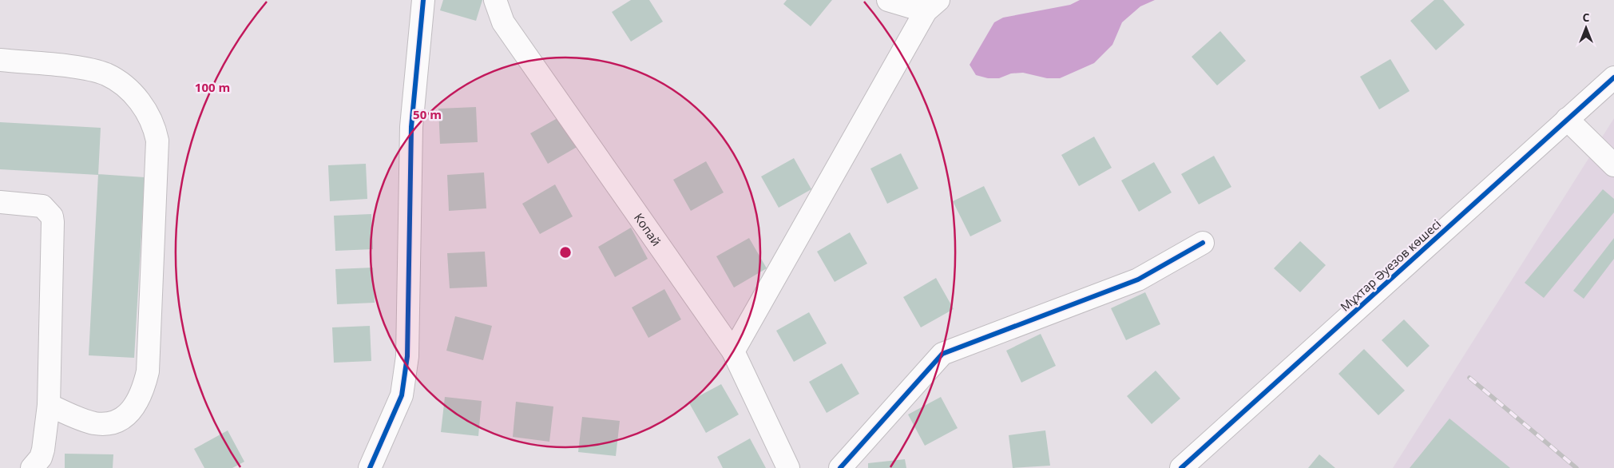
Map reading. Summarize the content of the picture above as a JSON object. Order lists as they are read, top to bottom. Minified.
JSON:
{"streets":{"street":["Копай","Мұхтар Әуезов көшесі"]},"north":"top","rings":["100 m","50 m"]}
